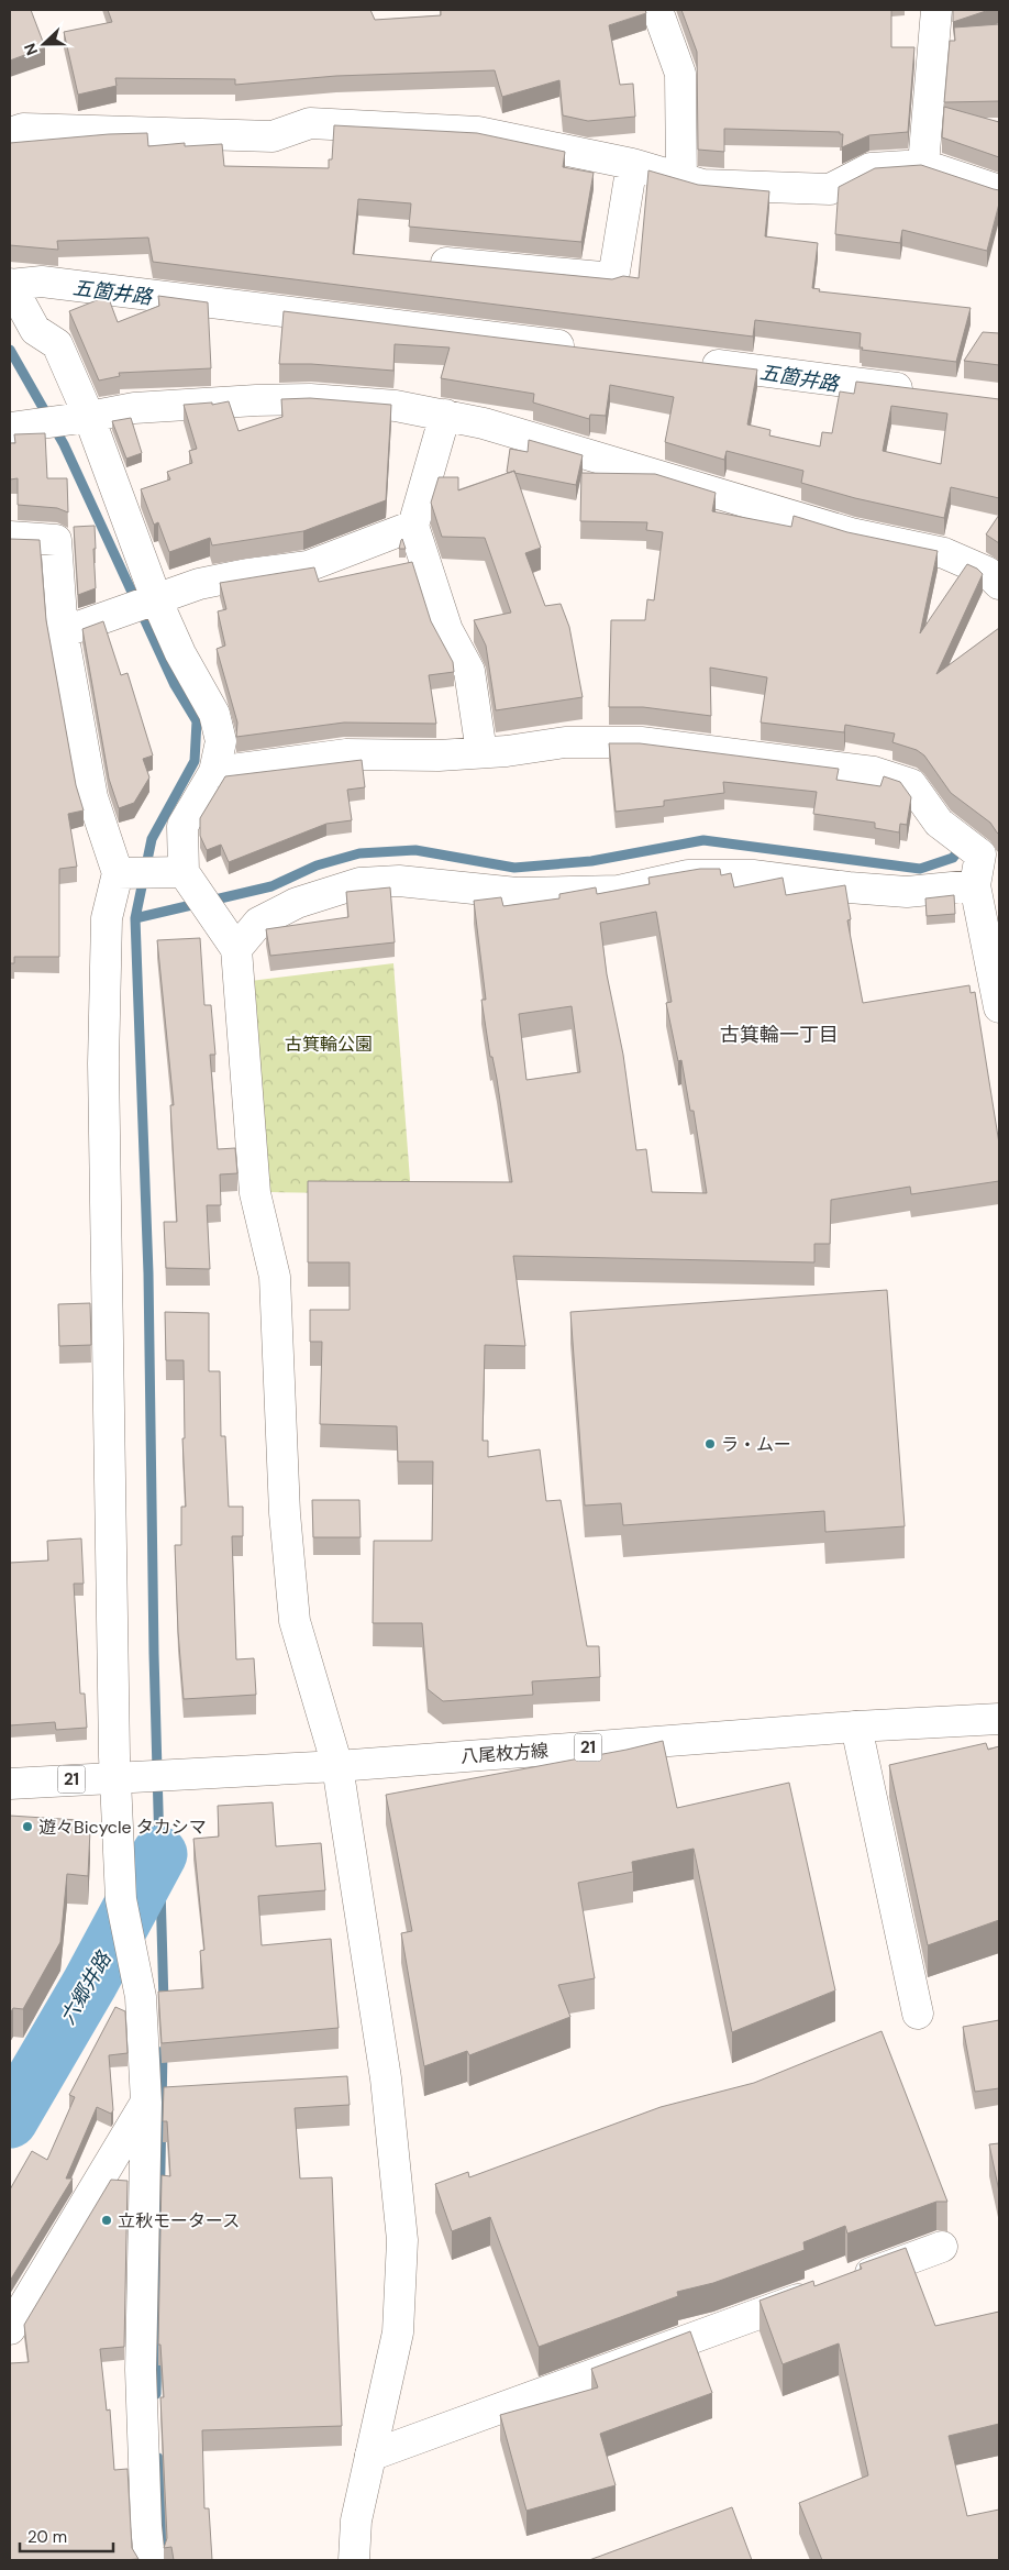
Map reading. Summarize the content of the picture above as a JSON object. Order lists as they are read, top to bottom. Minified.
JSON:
{"streets":{"street":["21","八尾枚方線"]},"districts":["古箕輪一丁目"],"water":["五箇井路","六郷井路"],"parks":["古箕輪公園"],"places":["ラ・ムー","遊々Bicycle タカシマ","立秋モータース"],"scale_bar":"20 m","north":"left"}
